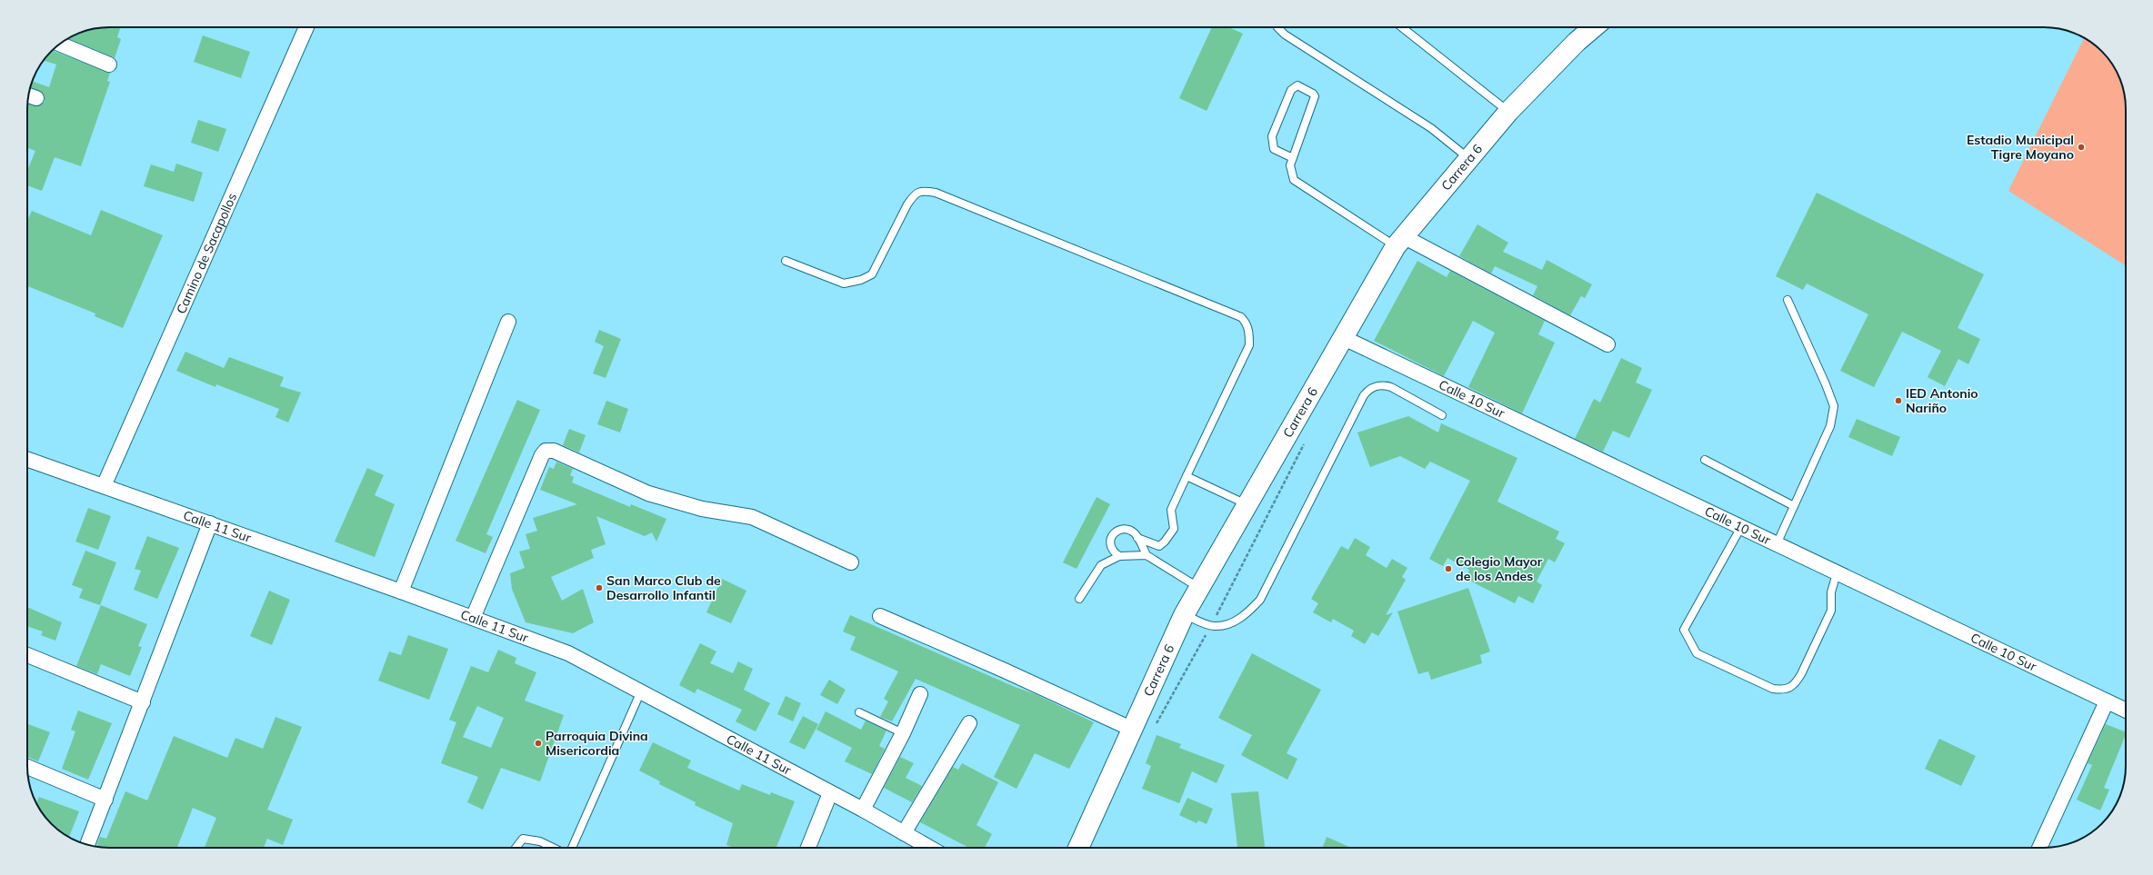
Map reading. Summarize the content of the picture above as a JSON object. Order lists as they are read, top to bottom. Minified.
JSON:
{"streets":{"main road":["Carrera 6"],"street":["Camino de Sacapollos","Calle 10 Sur","Calle 11 Sur"]},"crossings":[["Carrera 6","Calle 10 Sur"],["Camino de Sacapollos","Calle 11 Sur"]],"places":["Estadio Municipal Tigre Moyano","IED Antonio Nariño","Colegio Mayor de los Andes","San Marco Club de Desarrollo Infantil","Parroquia Divina Misericordia"]}
